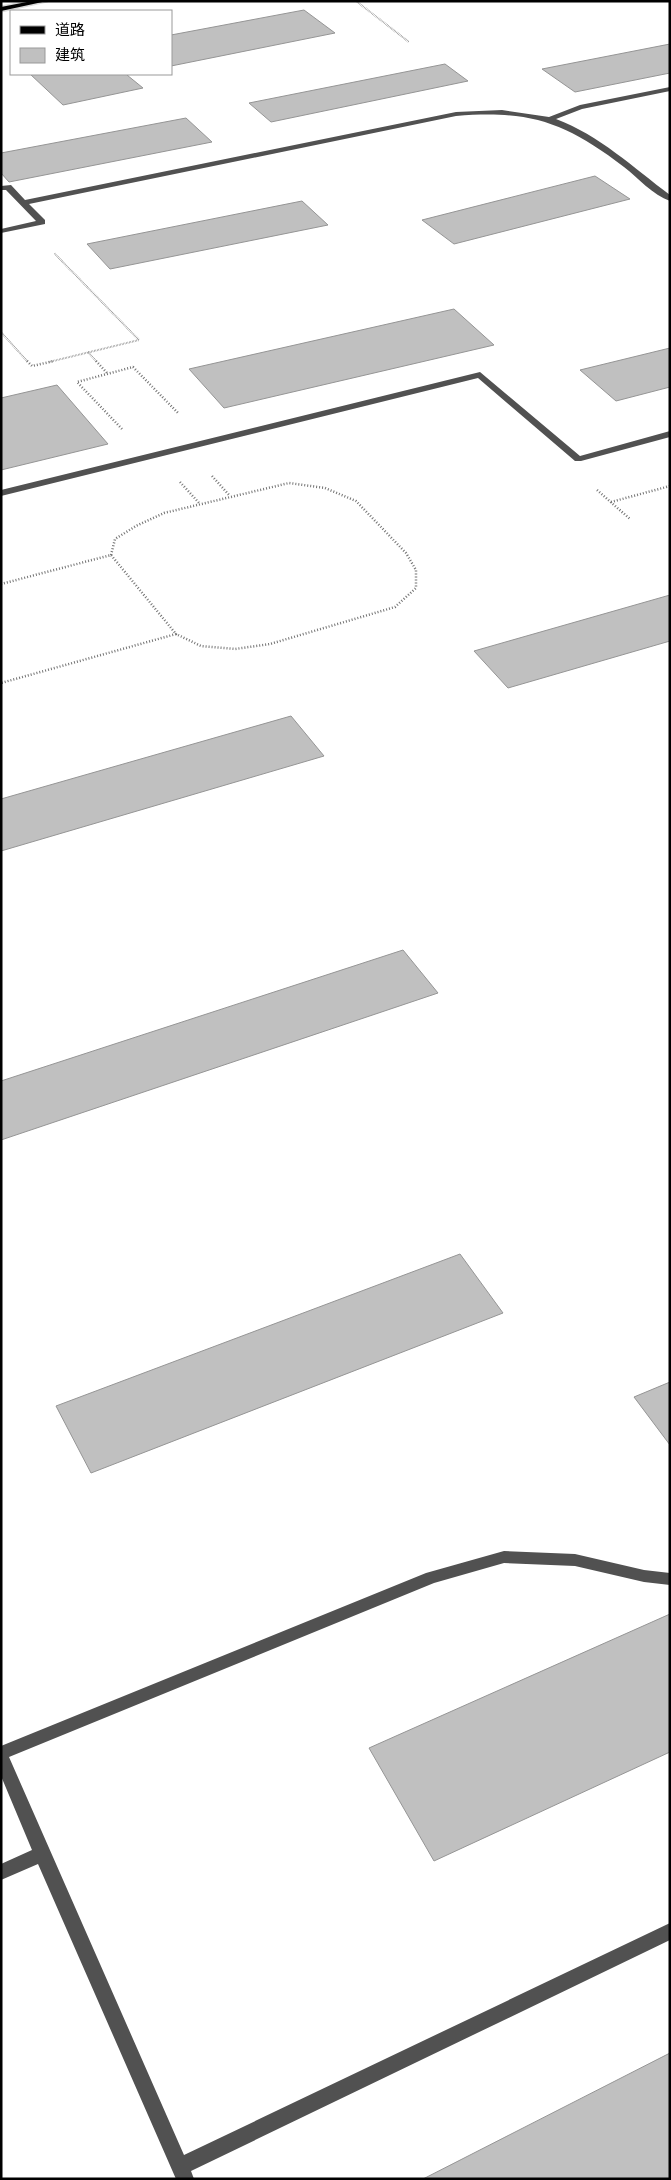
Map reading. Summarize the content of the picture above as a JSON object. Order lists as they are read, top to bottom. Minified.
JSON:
{"legend":["道路","建筑"]}
